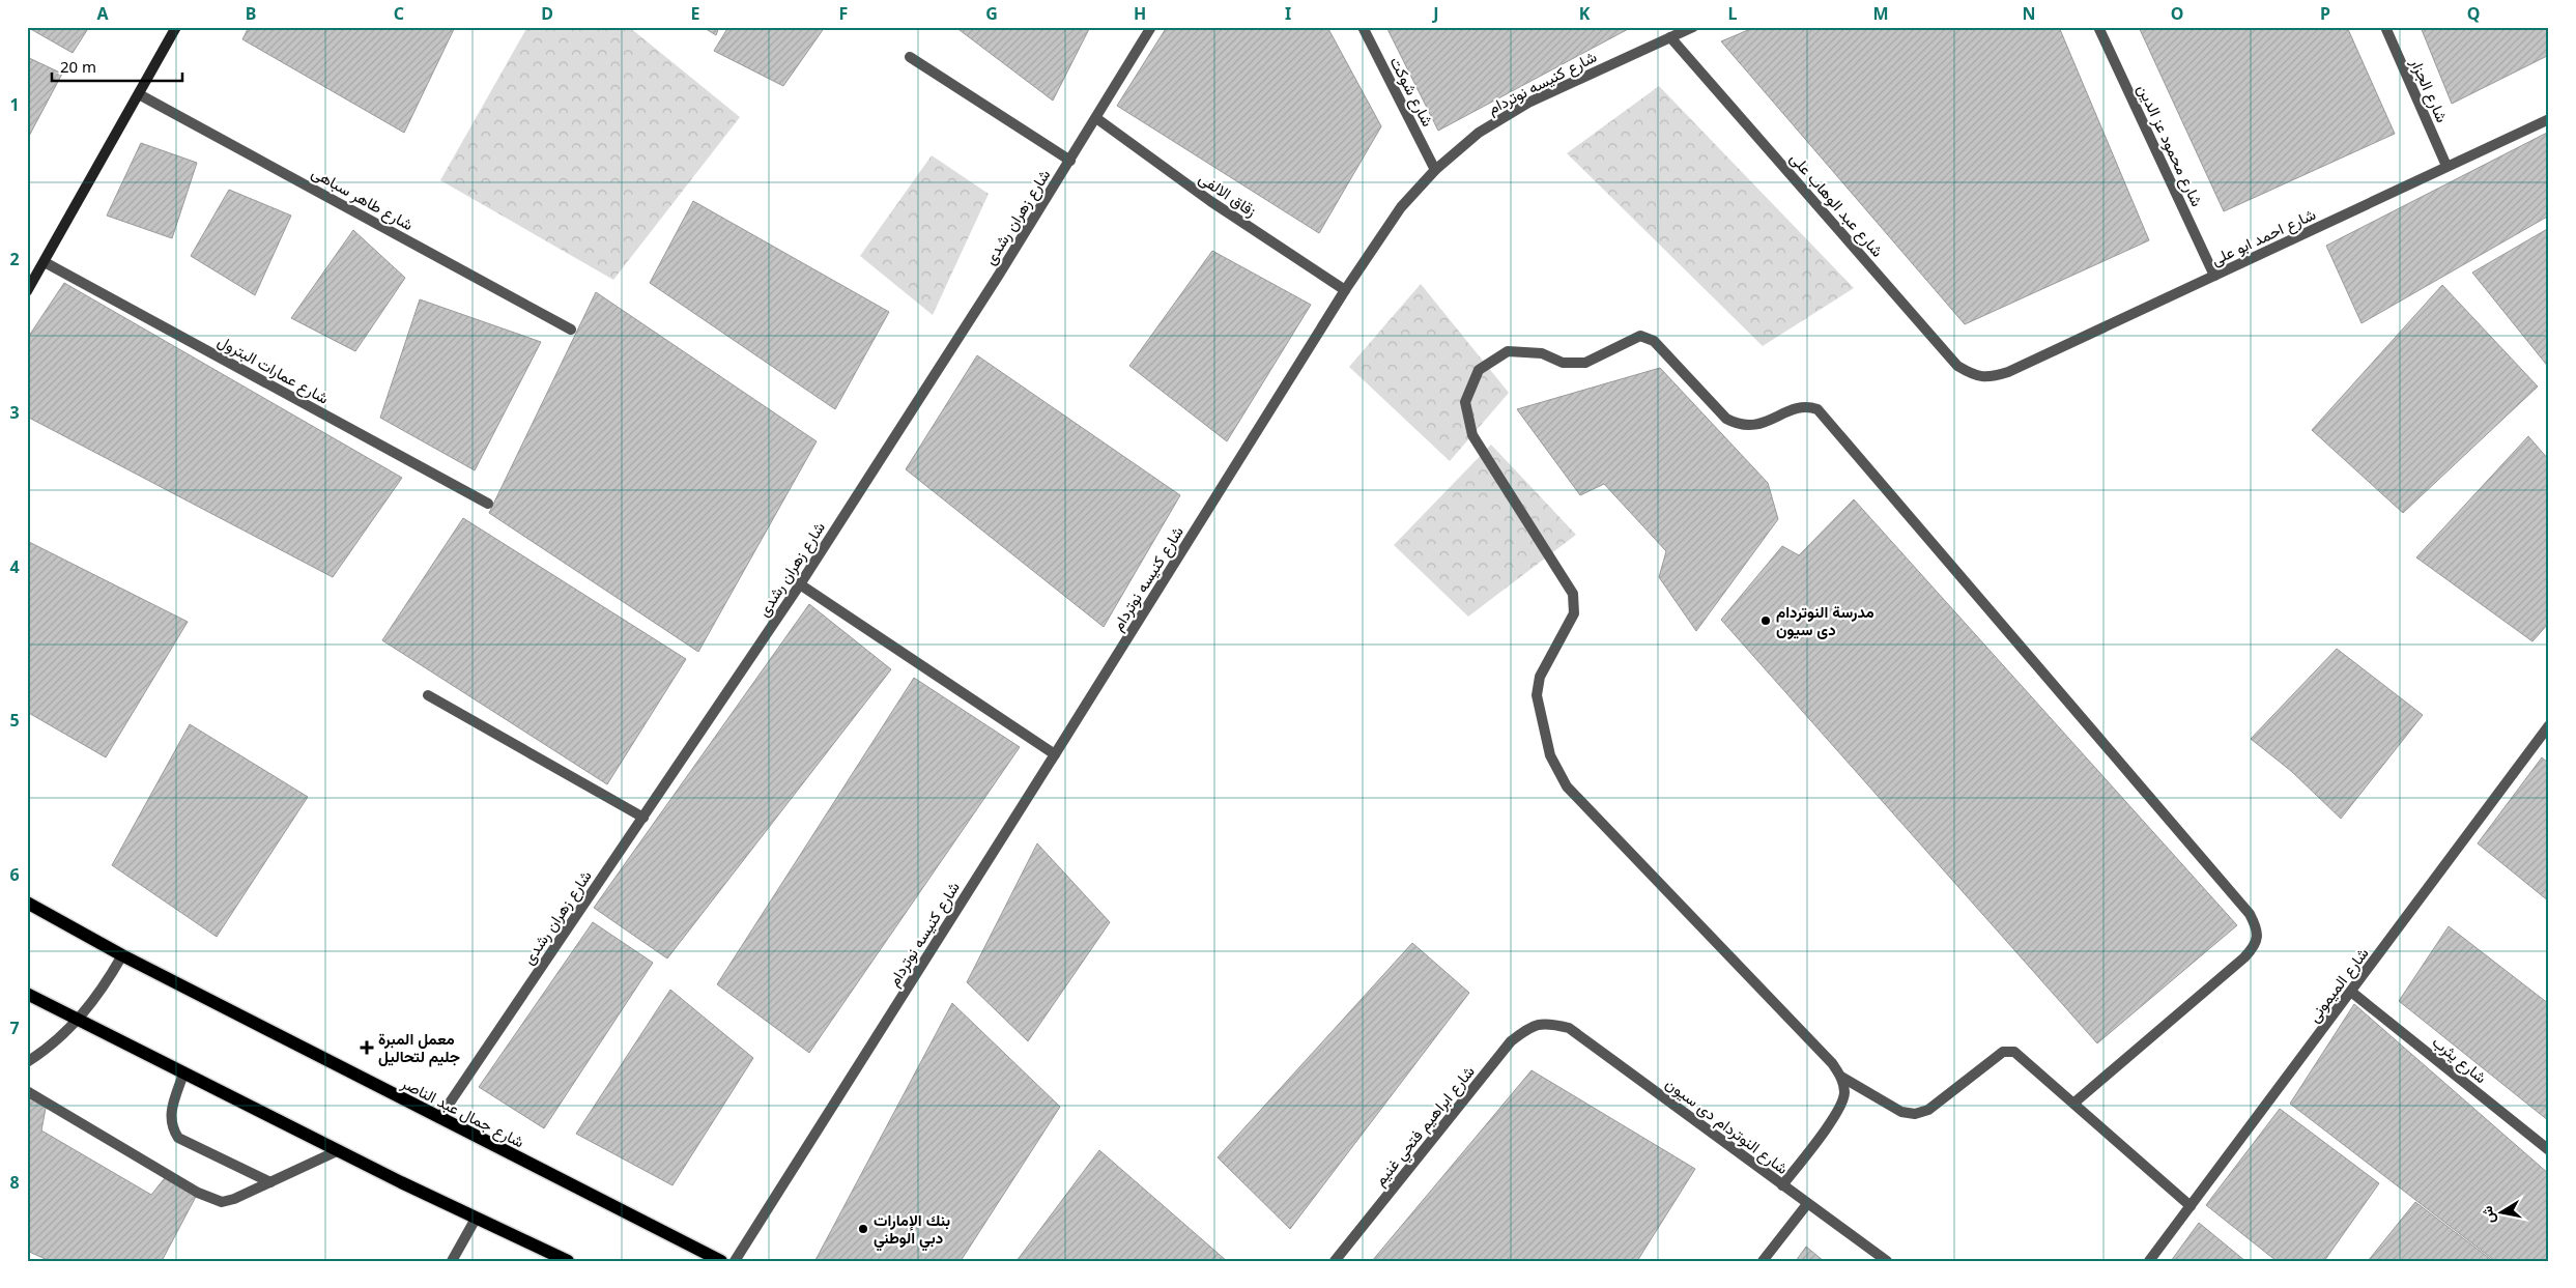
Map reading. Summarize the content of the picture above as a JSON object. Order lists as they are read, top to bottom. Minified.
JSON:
{"streets":{"main road":["شارع جمال عبد الناصر"],"street":["شارع كنيسه نوتردام","شارع الجزار","شارع شوكت","شارع محمود عز الدين","زقاق الالفى","شارع طاهر سباهى","شارع عبد الوهاب على","شارع زهران رشدى","شارع احمد ابو على","شارع عمارات البترول","شارع الميمونى","شارع يثرب","شارع ابراهيم فتحي غنيم","شارع النوتردام دى سيون"]},"crossings":[["شارع كنيسه نوتردام","شارع شوكت"],["شارع كنيسه نوتردام","زقاق الالفى"],["شارع كنيسه نوتردام","شارع عبد الوهاب على"],["شارع الجزار","شارع احمد ابو على"],["شارع محمود عز الدين","شارع احمد ابو على"],["زقاق الالفى","شارع زهران رشدى"],["شارع عبد الوهاب على","شارع احمد ابو على"],["شارع زهران رشدى","شارع جمال عبد الناصر"],["شارع الميمونى","شارع يثرب"],["شارع ابراهيم فتحي غنيم","شارع النوتردام دى سيون"]],"places":{"other":["مدرسة النوتردام دى سيون","بنك الإمارات دبي الوطني"],"health":["معمل المبرة جليم لتحاليل"]},"scale_bar":"20 m","north":"left","grid":{"columns":["A","B","C","D","E","F","G","H","I","J","K","L","M","N","O","P","Q"],"rows":["1","2","3","4","5","6","7","8"]}}
